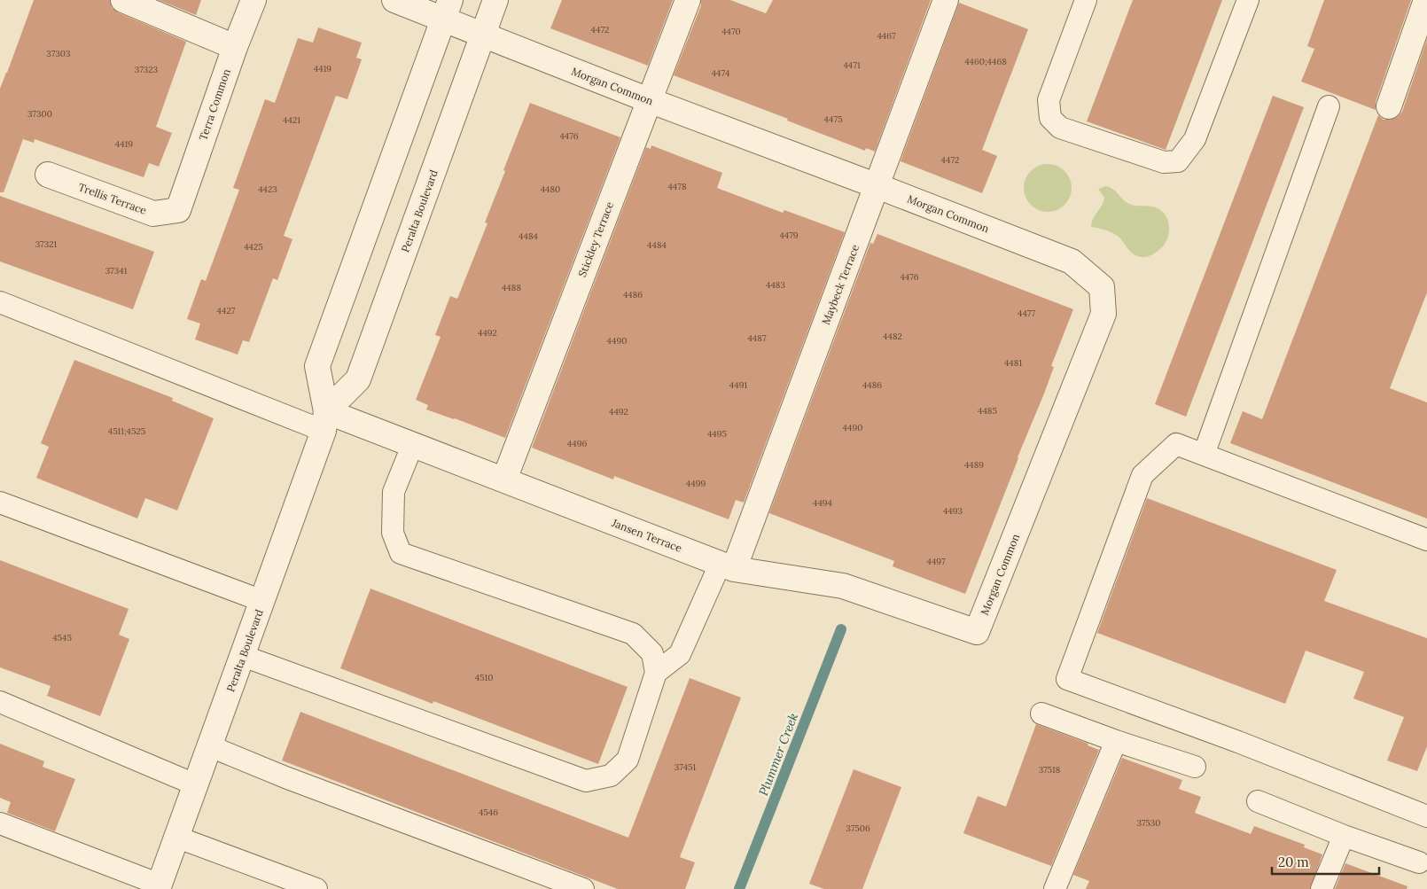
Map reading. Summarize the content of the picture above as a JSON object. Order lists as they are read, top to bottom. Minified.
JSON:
{"streets":{"street":["Morgan Common","Terra Common","Trellis Terrace","Peralta Boulevard","Stickley Terrace","Maybeck Terrace","Jansen Terrace"]},"crossings":[["Morgan Common","Peralta Boulevard"],["Morgan Common","Stickley Terrace"],["Morgan Common","Maybeck Terrace"],["Morgan Common","Jansen Terrace"],["Terra Common","Trellis Terrace"],["Peralta Boulevard","Jansen Terrace"],["Stickley Terrace","Jansen Terrace"],["Maybeck Terrace","Jansen Terrace"]],"water":["Plummer Creek"],"house_numbers":["4472","4470","4467","37303","4460;4468","4471","4419","37323","4474","37300","4475","4421","4476","4419","4472","4478","4423","4480","4479","4484","37321","4484","4425","37341","4476","4483","4488","4486","4427","4477","4492","4482","4487","4490","4481","4491","4486","4485","4492","4490","4511;4525","4495","4496","4489","4499","4494","4493","4497","4545","4510","37451","37518","4546","37530","37506"],"scale_bar":"20 m"}
